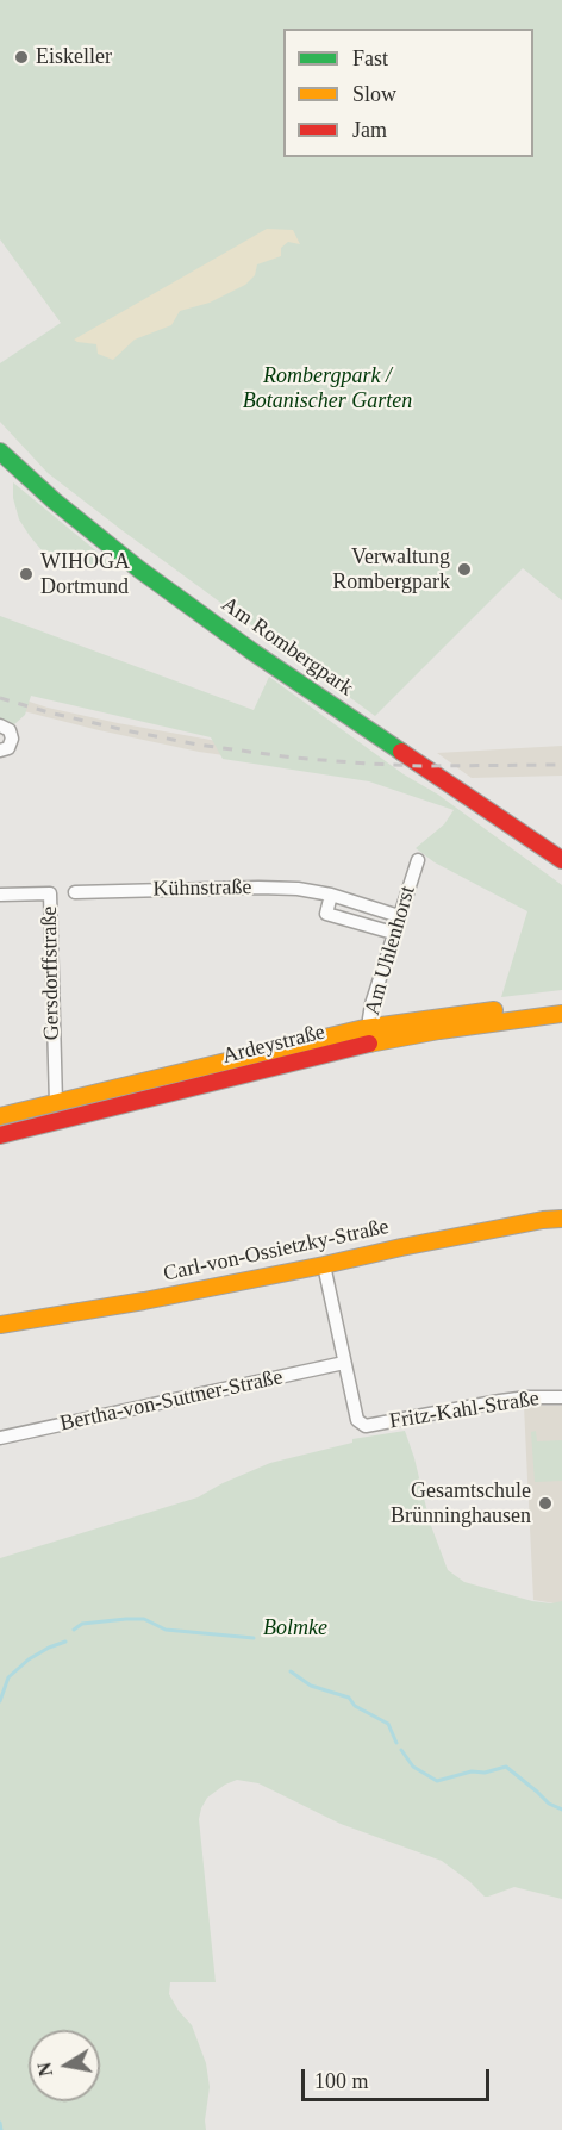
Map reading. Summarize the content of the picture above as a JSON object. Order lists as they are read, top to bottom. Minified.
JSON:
{"streets":{"main road":["Am Rombergpark","Ardeystraße","Carl-von-Ossietzky-Straße"],"street":["Kühnstraße","Am Uhlenhorst","Gersdorffstraße","Bertha-von-Suttner-Straße","Fritz-Kahl-Straße"]},"crossings":[["Kühnstraße","Am Uhlenhorst"],["Am Uhlenhorst","Ardeystraße"],["Gersdorffstraße","Ardeystraße"],["Bertha-von-Suttner-Straße","Fritz-Kahl-Straße"]],"parks":["Rombergpark / Botanischer Garten","Bolmke"],"places":["Eiskeller","Verwaltung Rombergpark","WIHOGA Dortmund","Gesamtschule Brünninghausen"],"legend":["Fast","Slow","Jam"],"scale_bar":"100 m","north":"left"}
